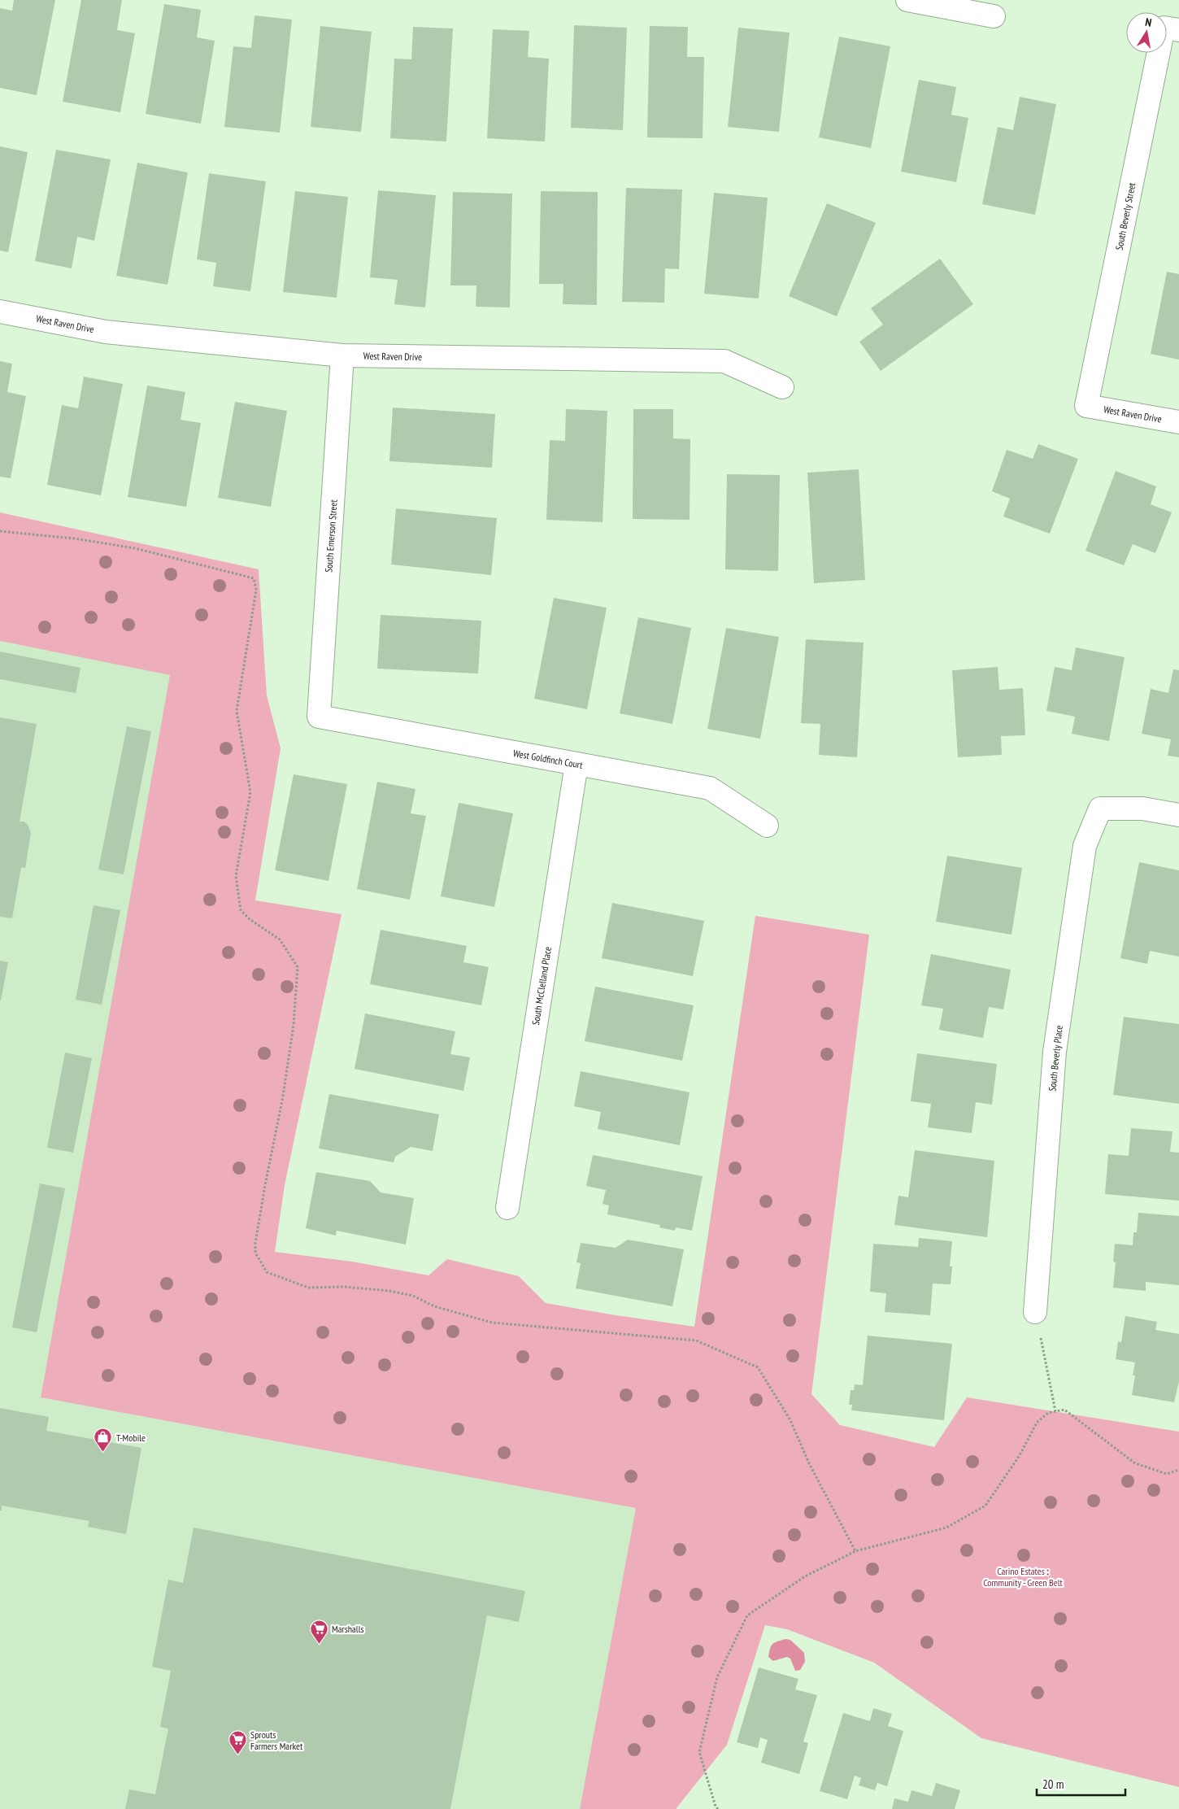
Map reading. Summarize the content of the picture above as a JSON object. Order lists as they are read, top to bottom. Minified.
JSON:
{"streets":{"street":["South Beverly Street","West Raven Drive","South Emerson Street","West Goldfinch Court","South McClelland Place","South Beverly Place"]},"crossings":[["South Beverly Street","West Raven Drive"],["West Raven Drive","South Emerson Street"],["South Emerson Street","West Goldfinch Court"],["West Goldfinch Court","South McClelland Place"]],"parks":["Carino Estates : Community - Green Belt"],"places":{"shop":["T-Mobile"],"supermarket":["Marshalls","Sprouts Farmers Market"]},"scale_bar":"20 m","north":"top"}
